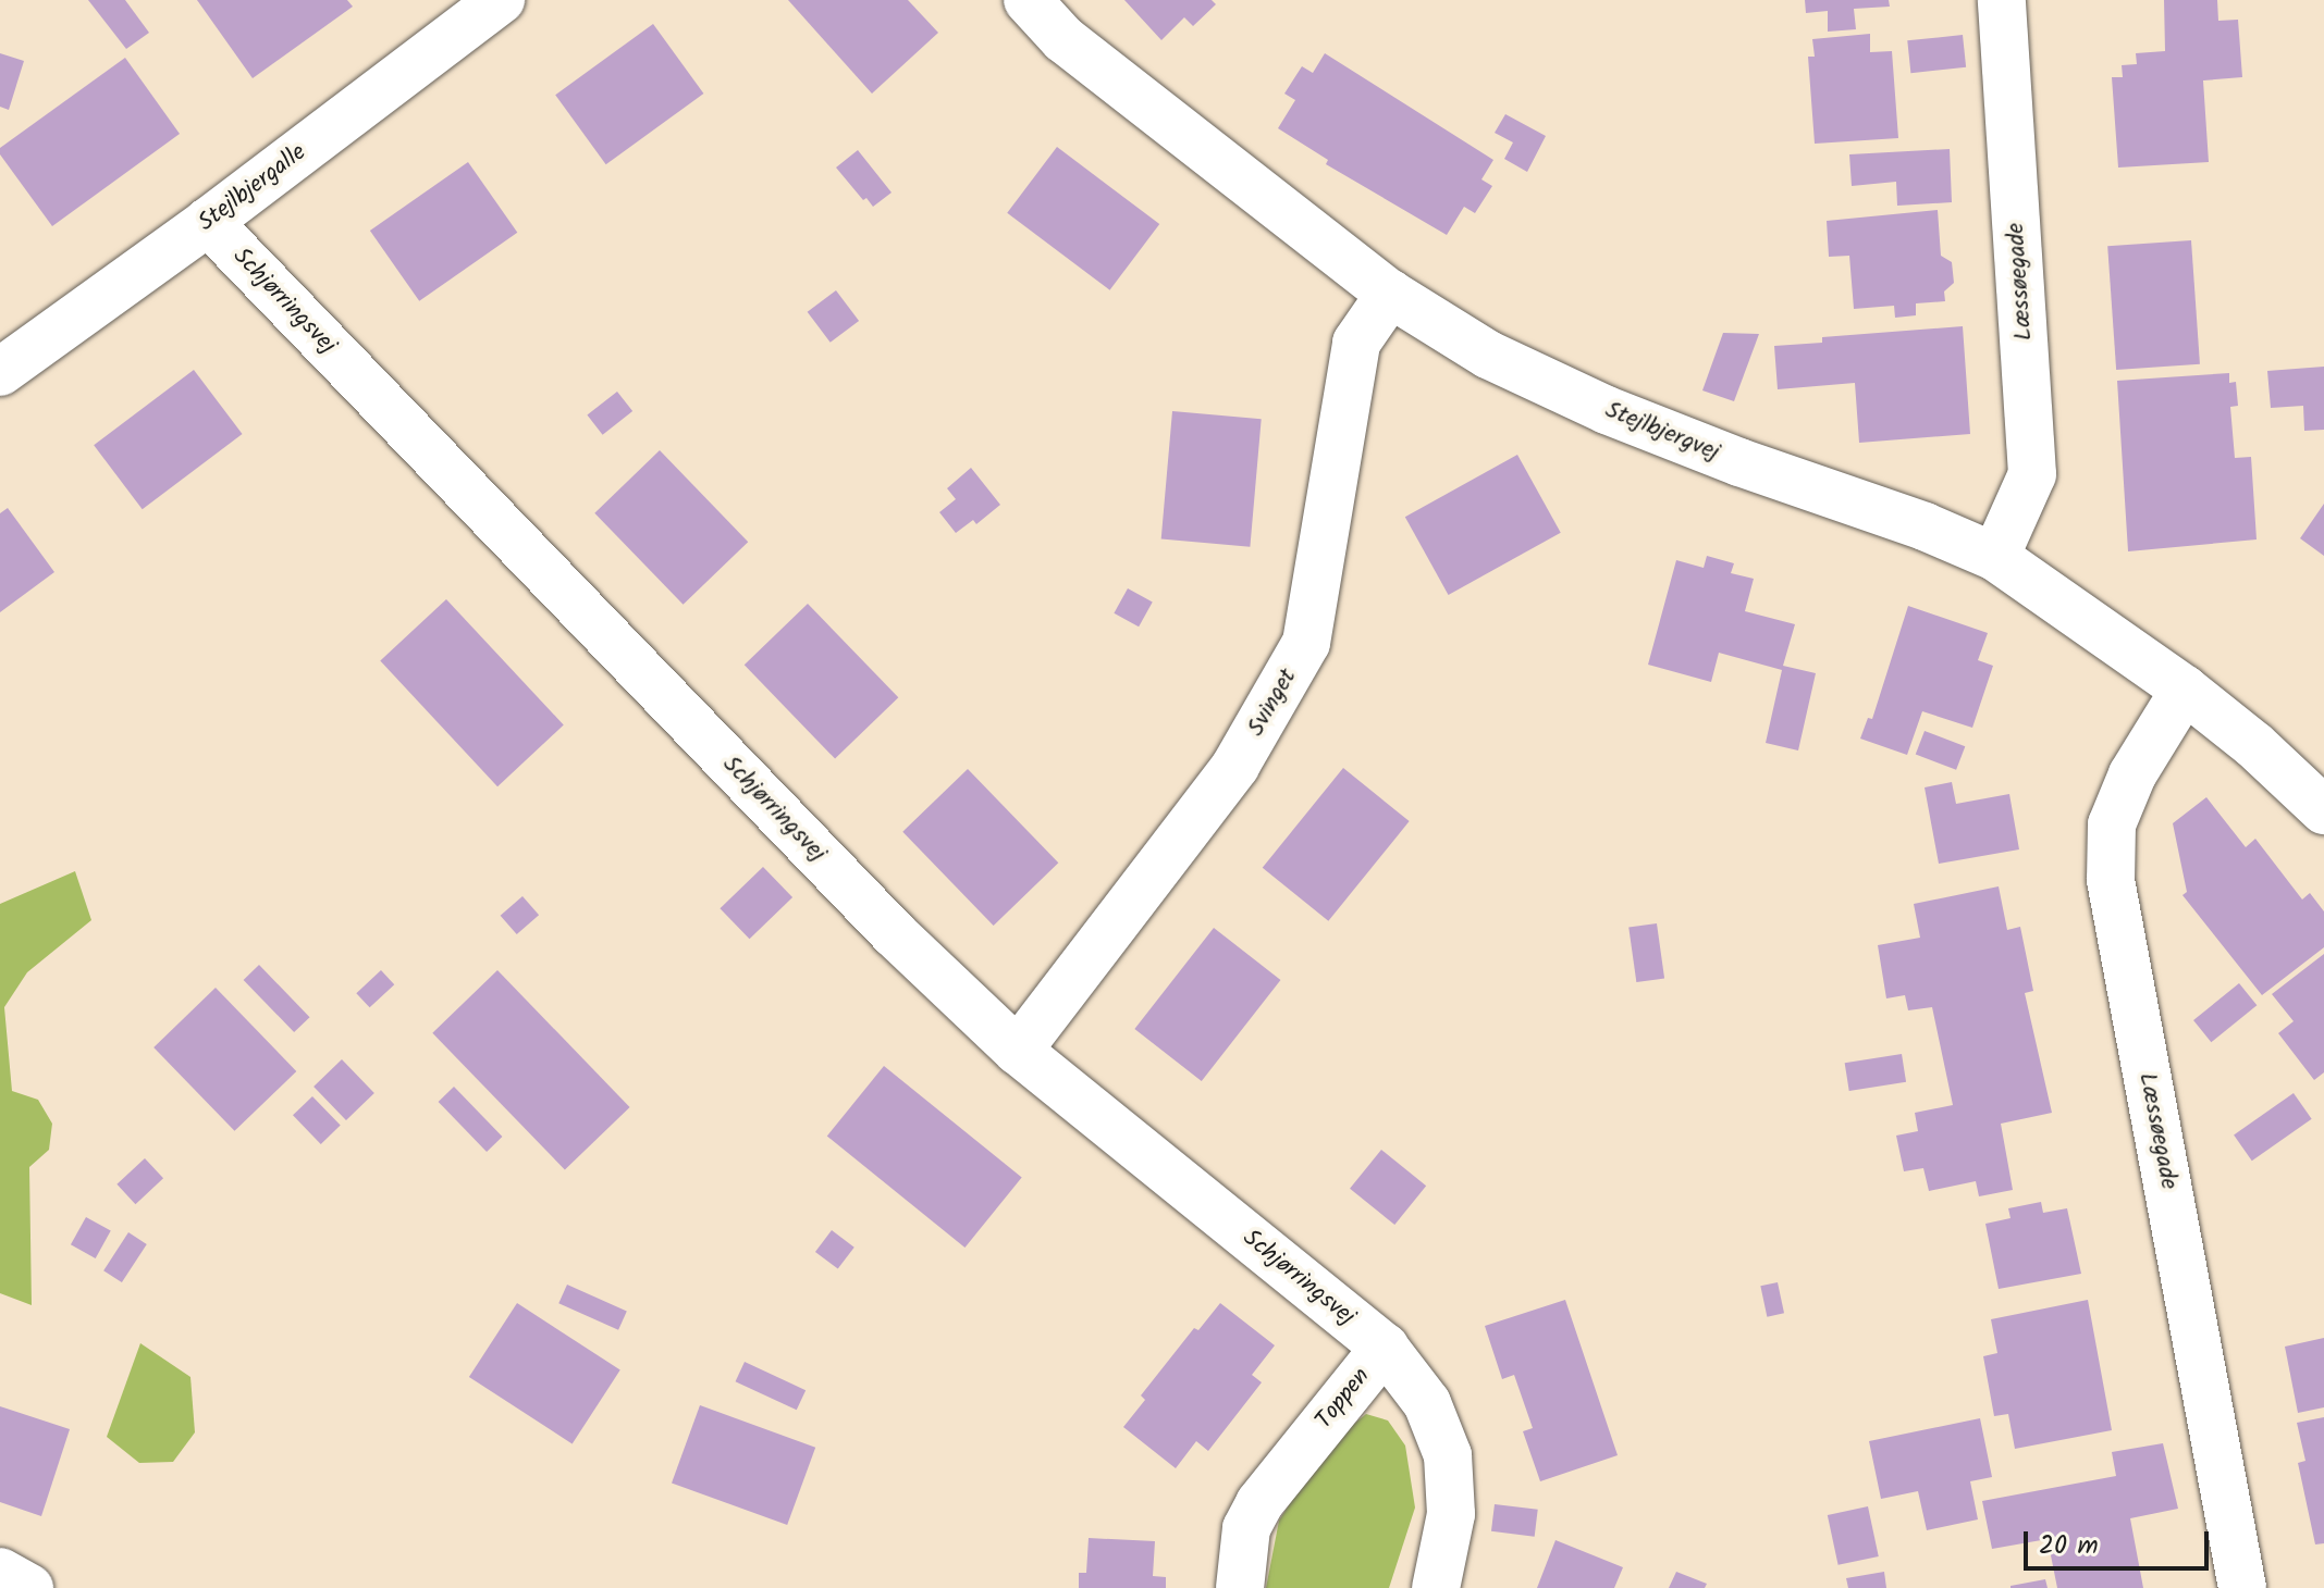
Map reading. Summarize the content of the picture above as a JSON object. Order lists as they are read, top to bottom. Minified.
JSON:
{"streets":{"street":["Stejlbjergalle","Læssøegade","Schjørringsvej","Stejlbjergvej","Svinget","Toppen"]},"crossings":[["Stejlbjergalle","Schjørringsvej"],["Læssøegade","Stejlbjergvej"],["Schjørringsvej","Svinget"],["Schjørringsvej","Toppen"],["Stejlbjergvej","Svinget"]],"scale_bar":"20 m"}
